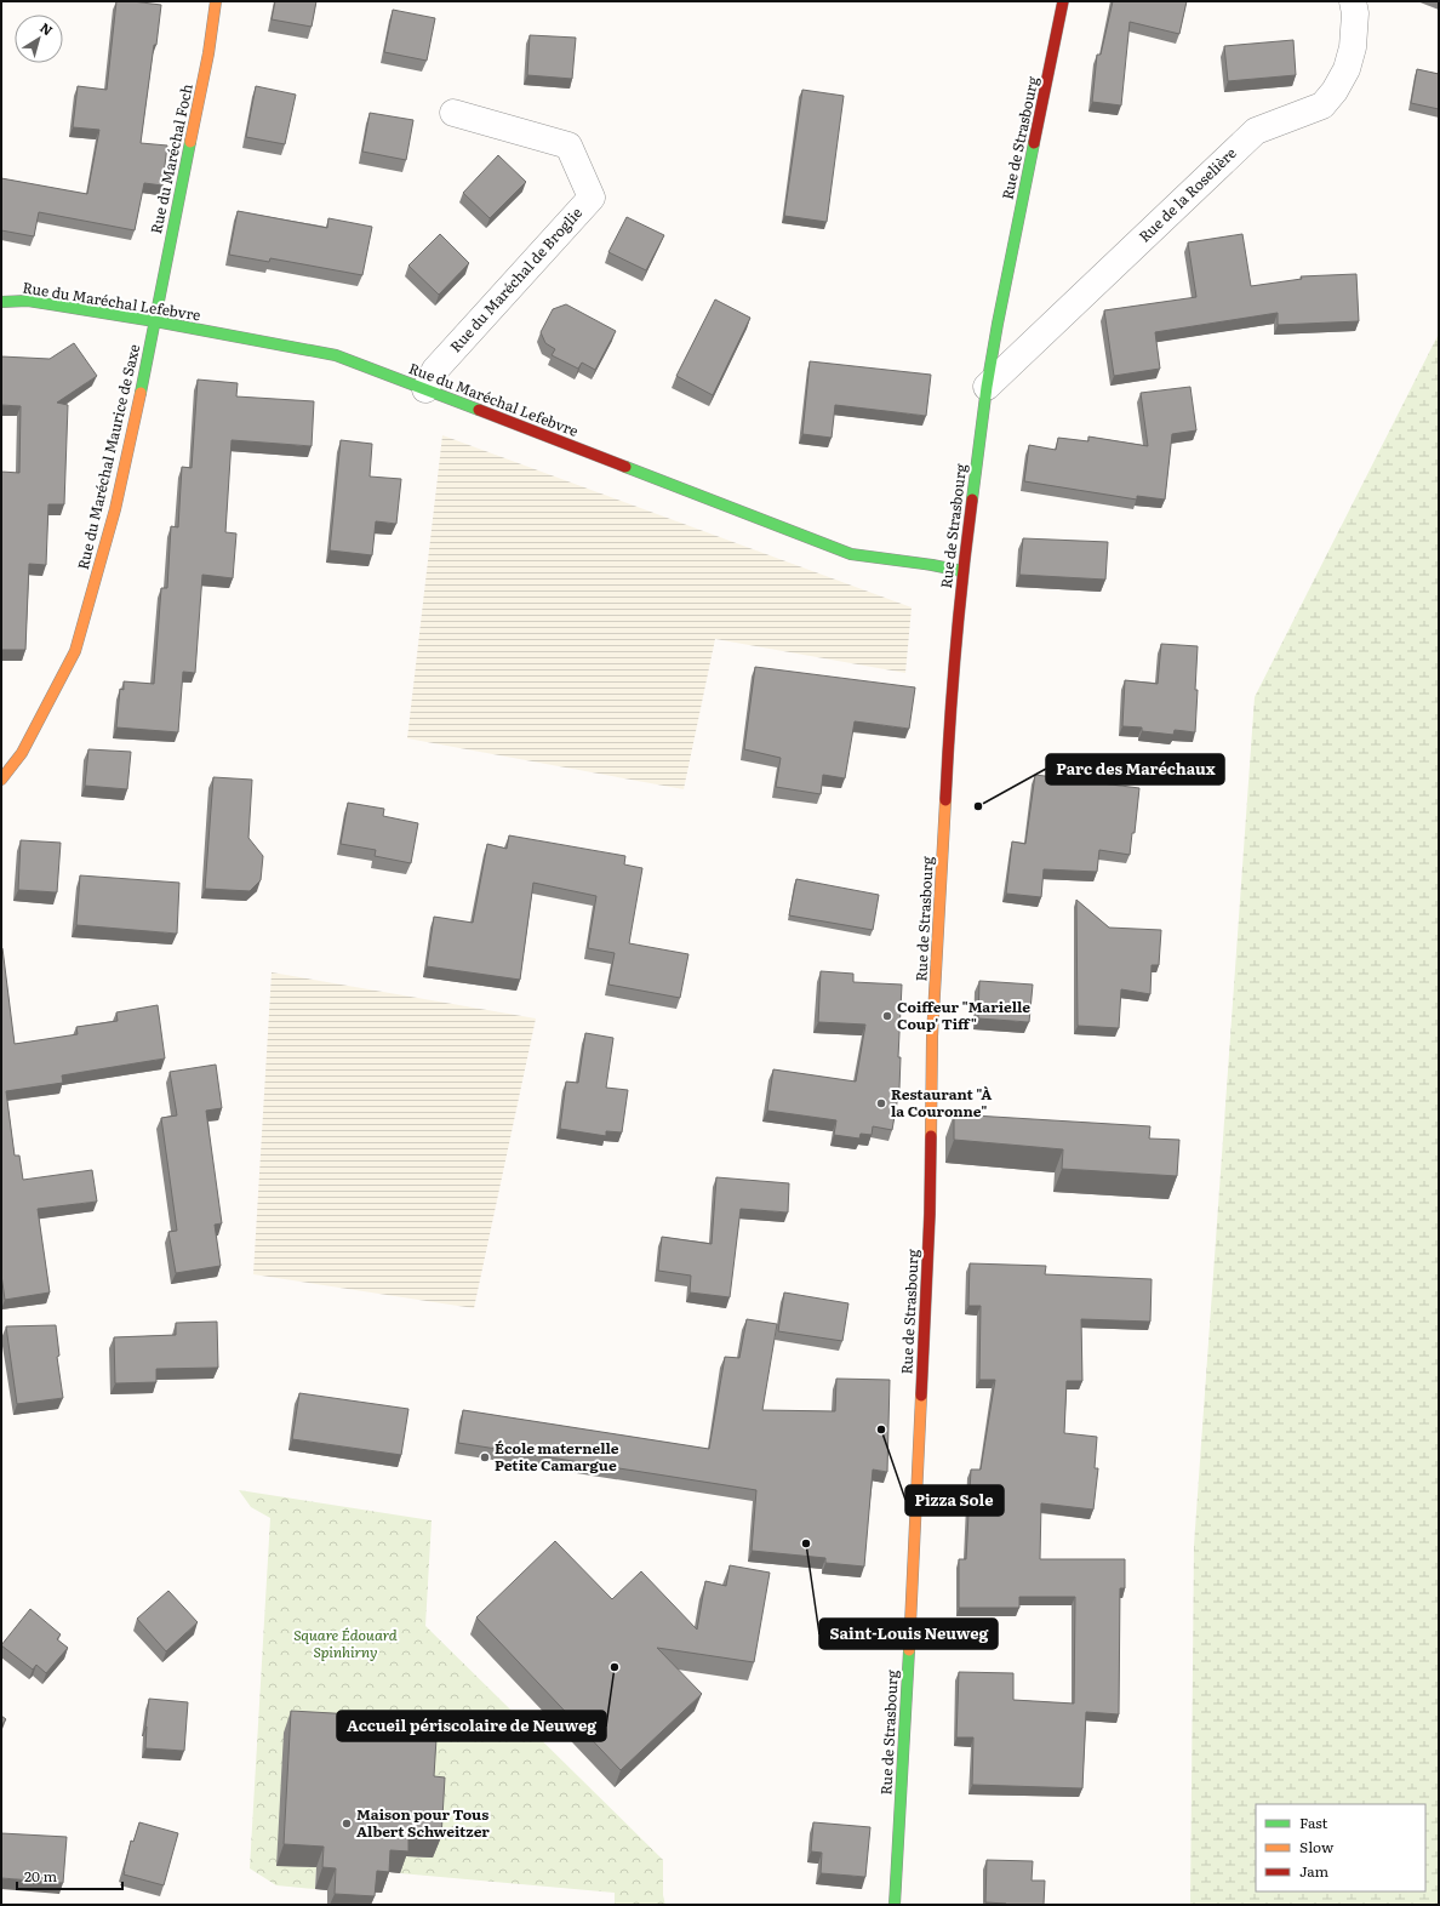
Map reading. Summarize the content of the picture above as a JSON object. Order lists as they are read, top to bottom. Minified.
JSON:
{"streets":{"main road":["Rue de Strasbourg","Rue du Maréchal Foch","Rue du Maréchal Lefebvre","Rue du Maréchal Maurice de Saxe"],"street":["Rue de la Roselière","Rue du Maréchal de Broglie"]},"crossings":[["Rue de Strasbourg","Rue de la Roselière"],["Rue de Strasbourg","Rue du Maréchal Lefebvre"],["Rue du Maréchal Foch","Rue du Maréchal Lefebvre"],["Rue du Maréchal Foch","Rue du Maréchal Maurice de Saxe"],["Rue du Maréchal de Broglie","Rue du Maréchal Lefebvre"],["Rue du Maréchal Lefebvre","Rue du Maréchal Maurice de Saxe"]],"parks":["Square Édouard Spinhirny"],"places":["Parc des Maréchaux","Coiffeur \"Marielle Coup' Tiff\"","Restaurant \"À la Couronne\"","Pizza Sole","École maternelle Petite Camargue","Saint-Louis Neuweg","Accueil périscolaire de Neuweg","Maison pour Tous Albert Schweitzer"],"legend":["Fast","Slow","Jam"],"scale_bar":"20 m","north":"top right"}
